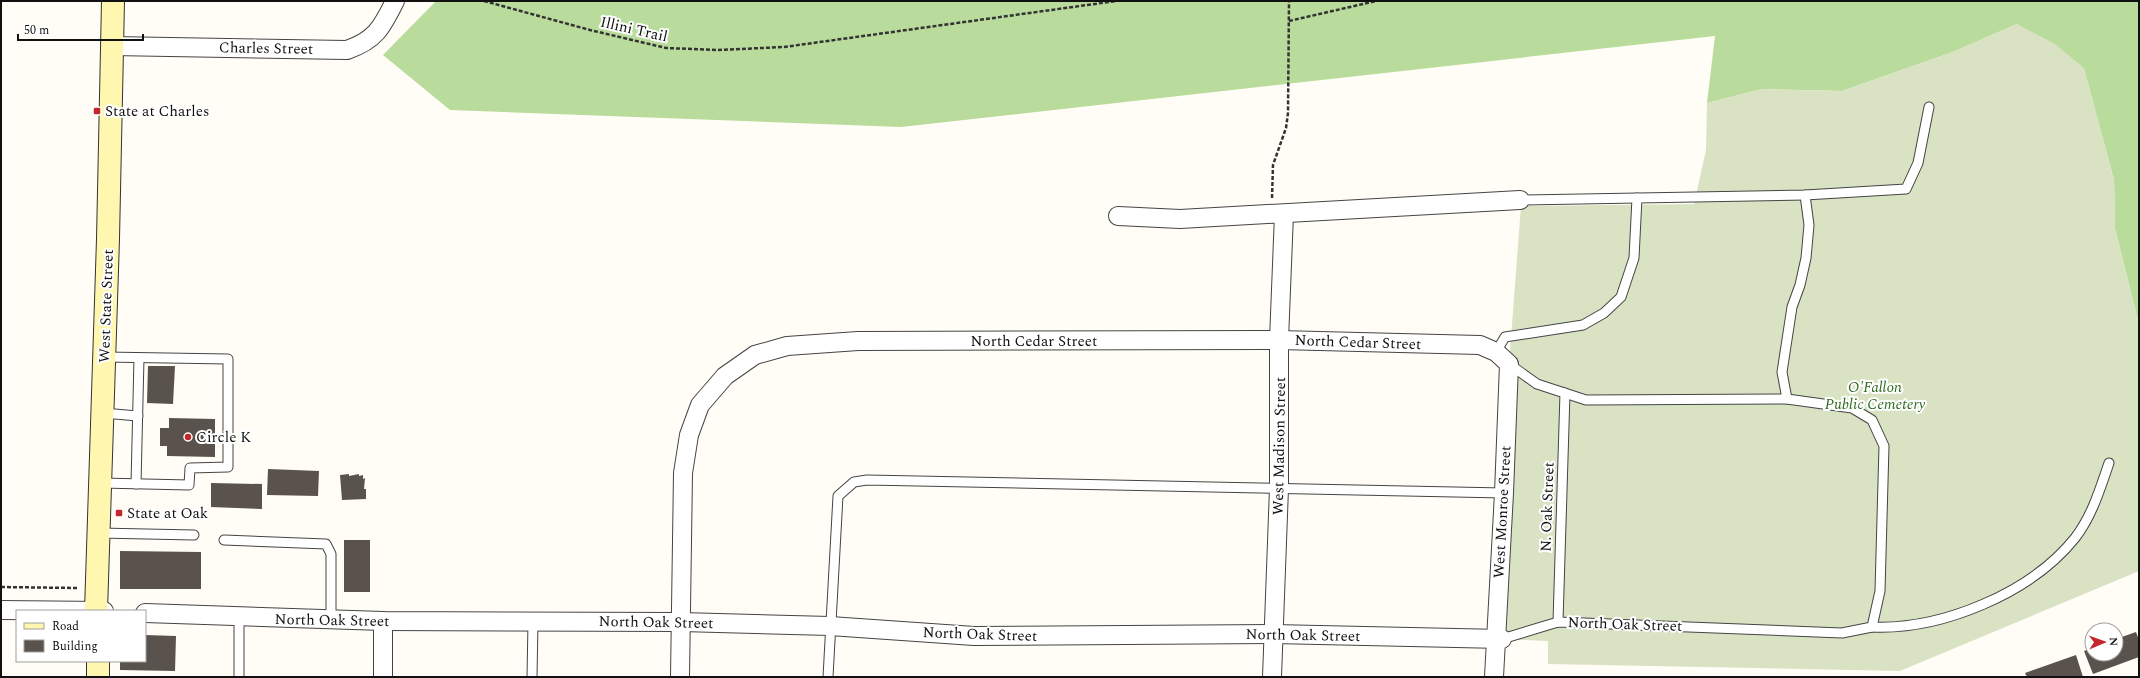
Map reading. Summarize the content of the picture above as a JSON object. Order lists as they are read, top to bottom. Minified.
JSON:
{"streets":{"main road":["West State Street"],"street":["Charles Street","North Cedar Street","West Madison Street","West Monroe Street","North Oak Street"],"lane":["N. Oak Street"],"path":["Illini Trail"]},"crossings":[["Charles Street","West State Street"],["North Cedar Street","West Madison Street"],["North Cedar Street","North Oak Street"],["West Madison Street","North Oak Street"],["N. Oak Street","North Oak Street"],["West Monroe Street","North Oak Street"]],"parks":["O'Fallon Public Cemetery"],"places":{"transit":["State at Charles","State at Oak"],"other":["Circle K"]},"legend":["Road","Building"],"scale_bar":"50 m","north":"right"}
